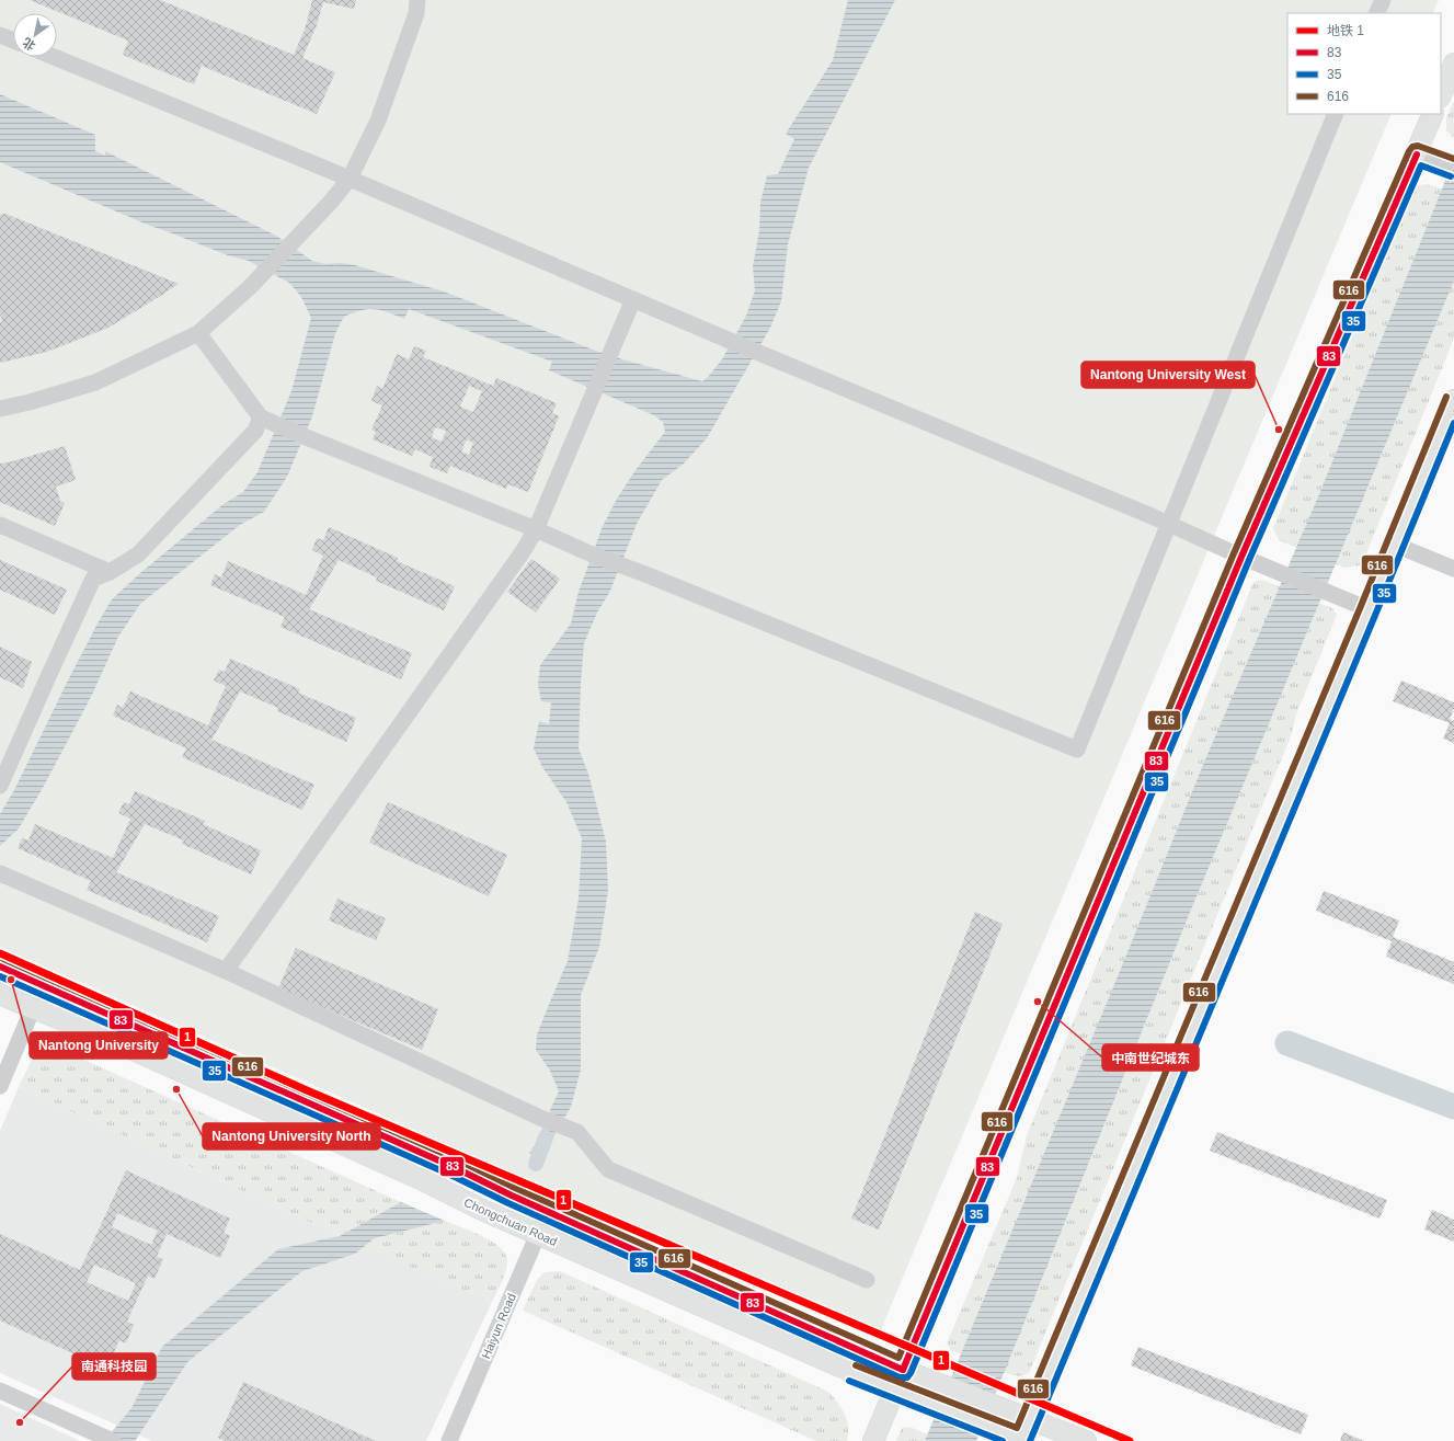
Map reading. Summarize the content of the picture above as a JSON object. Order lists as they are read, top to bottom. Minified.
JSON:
{"streets":{"main road":["Chongchuan Road"],"street":["Haiyun Road"]},"crossings":[["Chongchuan Road","Haiyun Road"]],"places":["Nantong University West","Nantong University","中南世纪城东","Nantong University North","南通科技园"],"lines":["transit line 616","transit line 83","transit line 35","metro line 1"],"legend":["地铁 1","83","35","616"],"north":"bottom left"}
